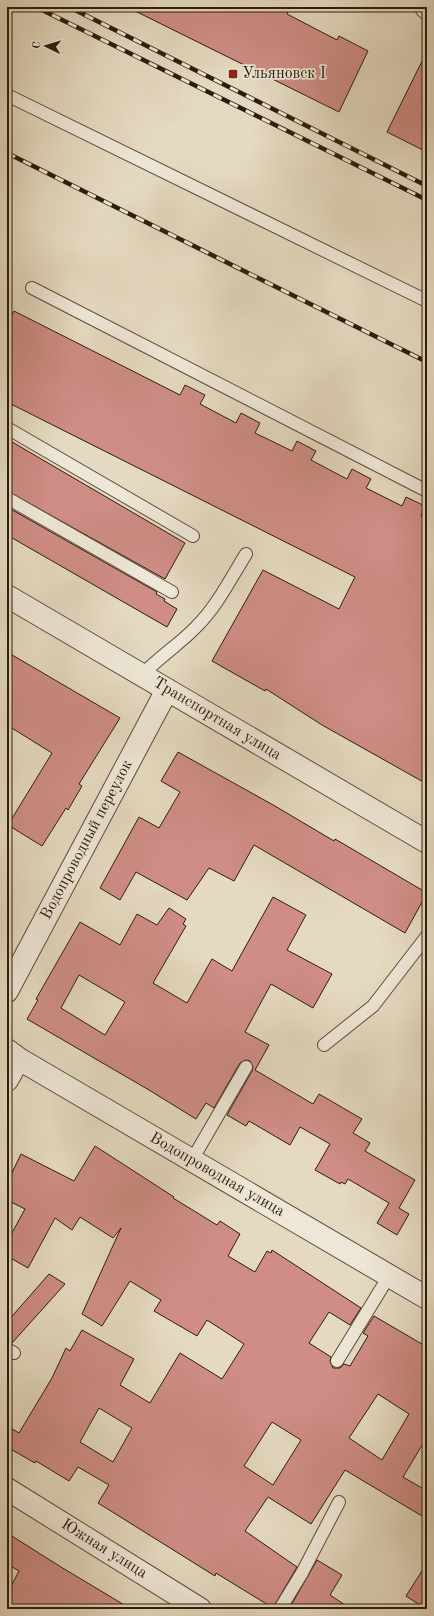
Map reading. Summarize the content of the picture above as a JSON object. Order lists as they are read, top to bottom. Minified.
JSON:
{"streets":{"street":["Транспортная улица","Водопроводный переулок","Водопроводная улица","Южная улица"]},"crossings":[["Транспортная улица","Водопроводный переулок"]],"places":{"transit":["Ульяновск I"]},"north":"left"}
